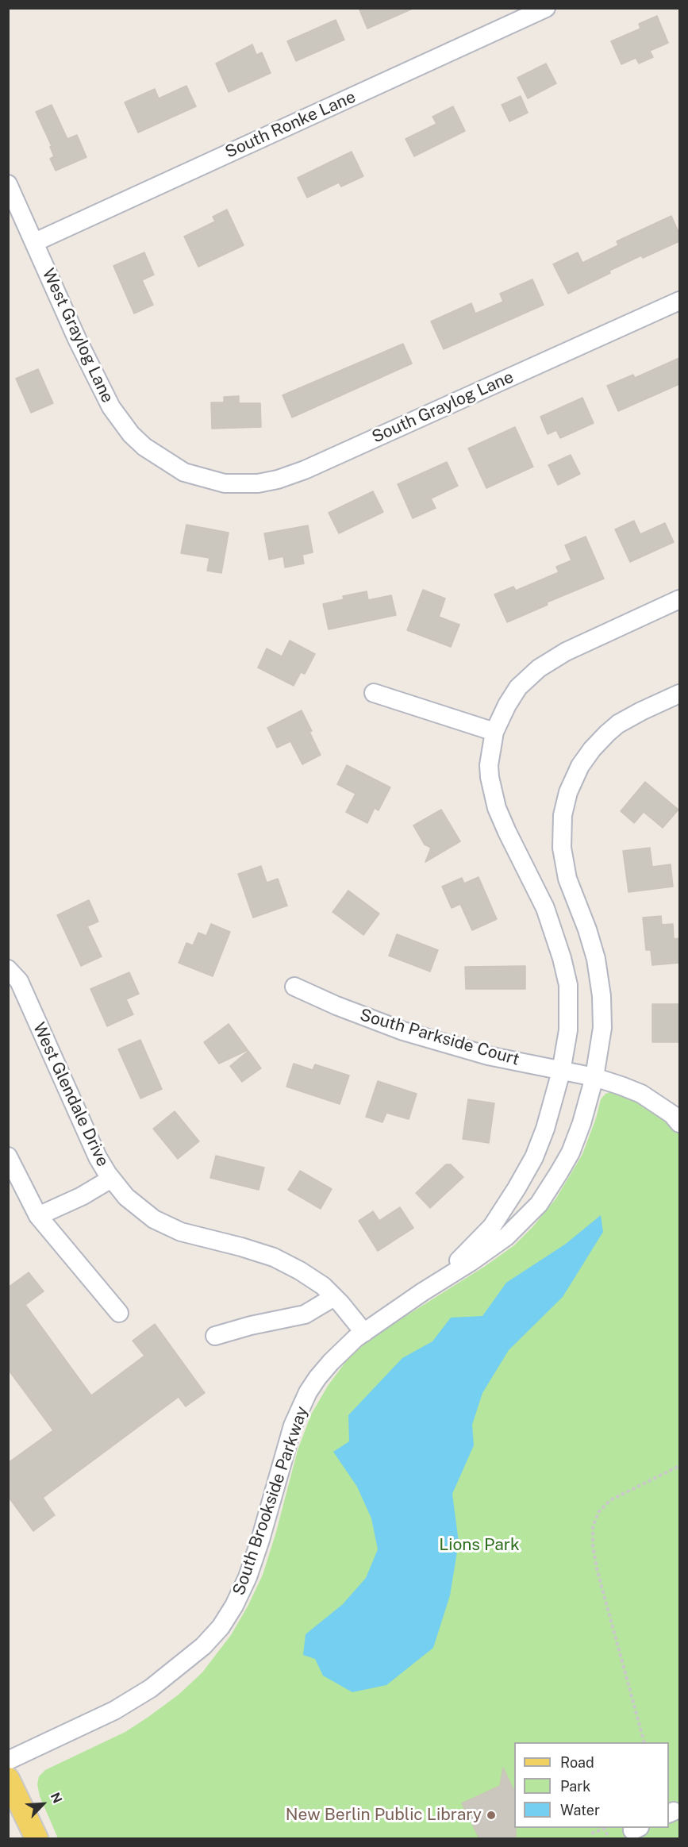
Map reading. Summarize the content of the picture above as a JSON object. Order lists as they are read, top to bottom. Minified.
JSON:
{"streets":{"street":["South Ronke Lane","West Graylog Lane","South Graylog Lane","South Parkside Court","West Glendale Drive","South Brookside Parkway"]},"crossings":[["South Ronke Lane","West Graylog Lane"],["West Graylog Lane","South Graylog Lane"],["South Parkside Court","South Brookside Parkway"],["West Glendale Drive","South Brookside Parkway"]],"parks":["Lions Park"],"places":["New Berlin Public Library"],"legend":["Road","Park","Water"],"north":"top right"}
